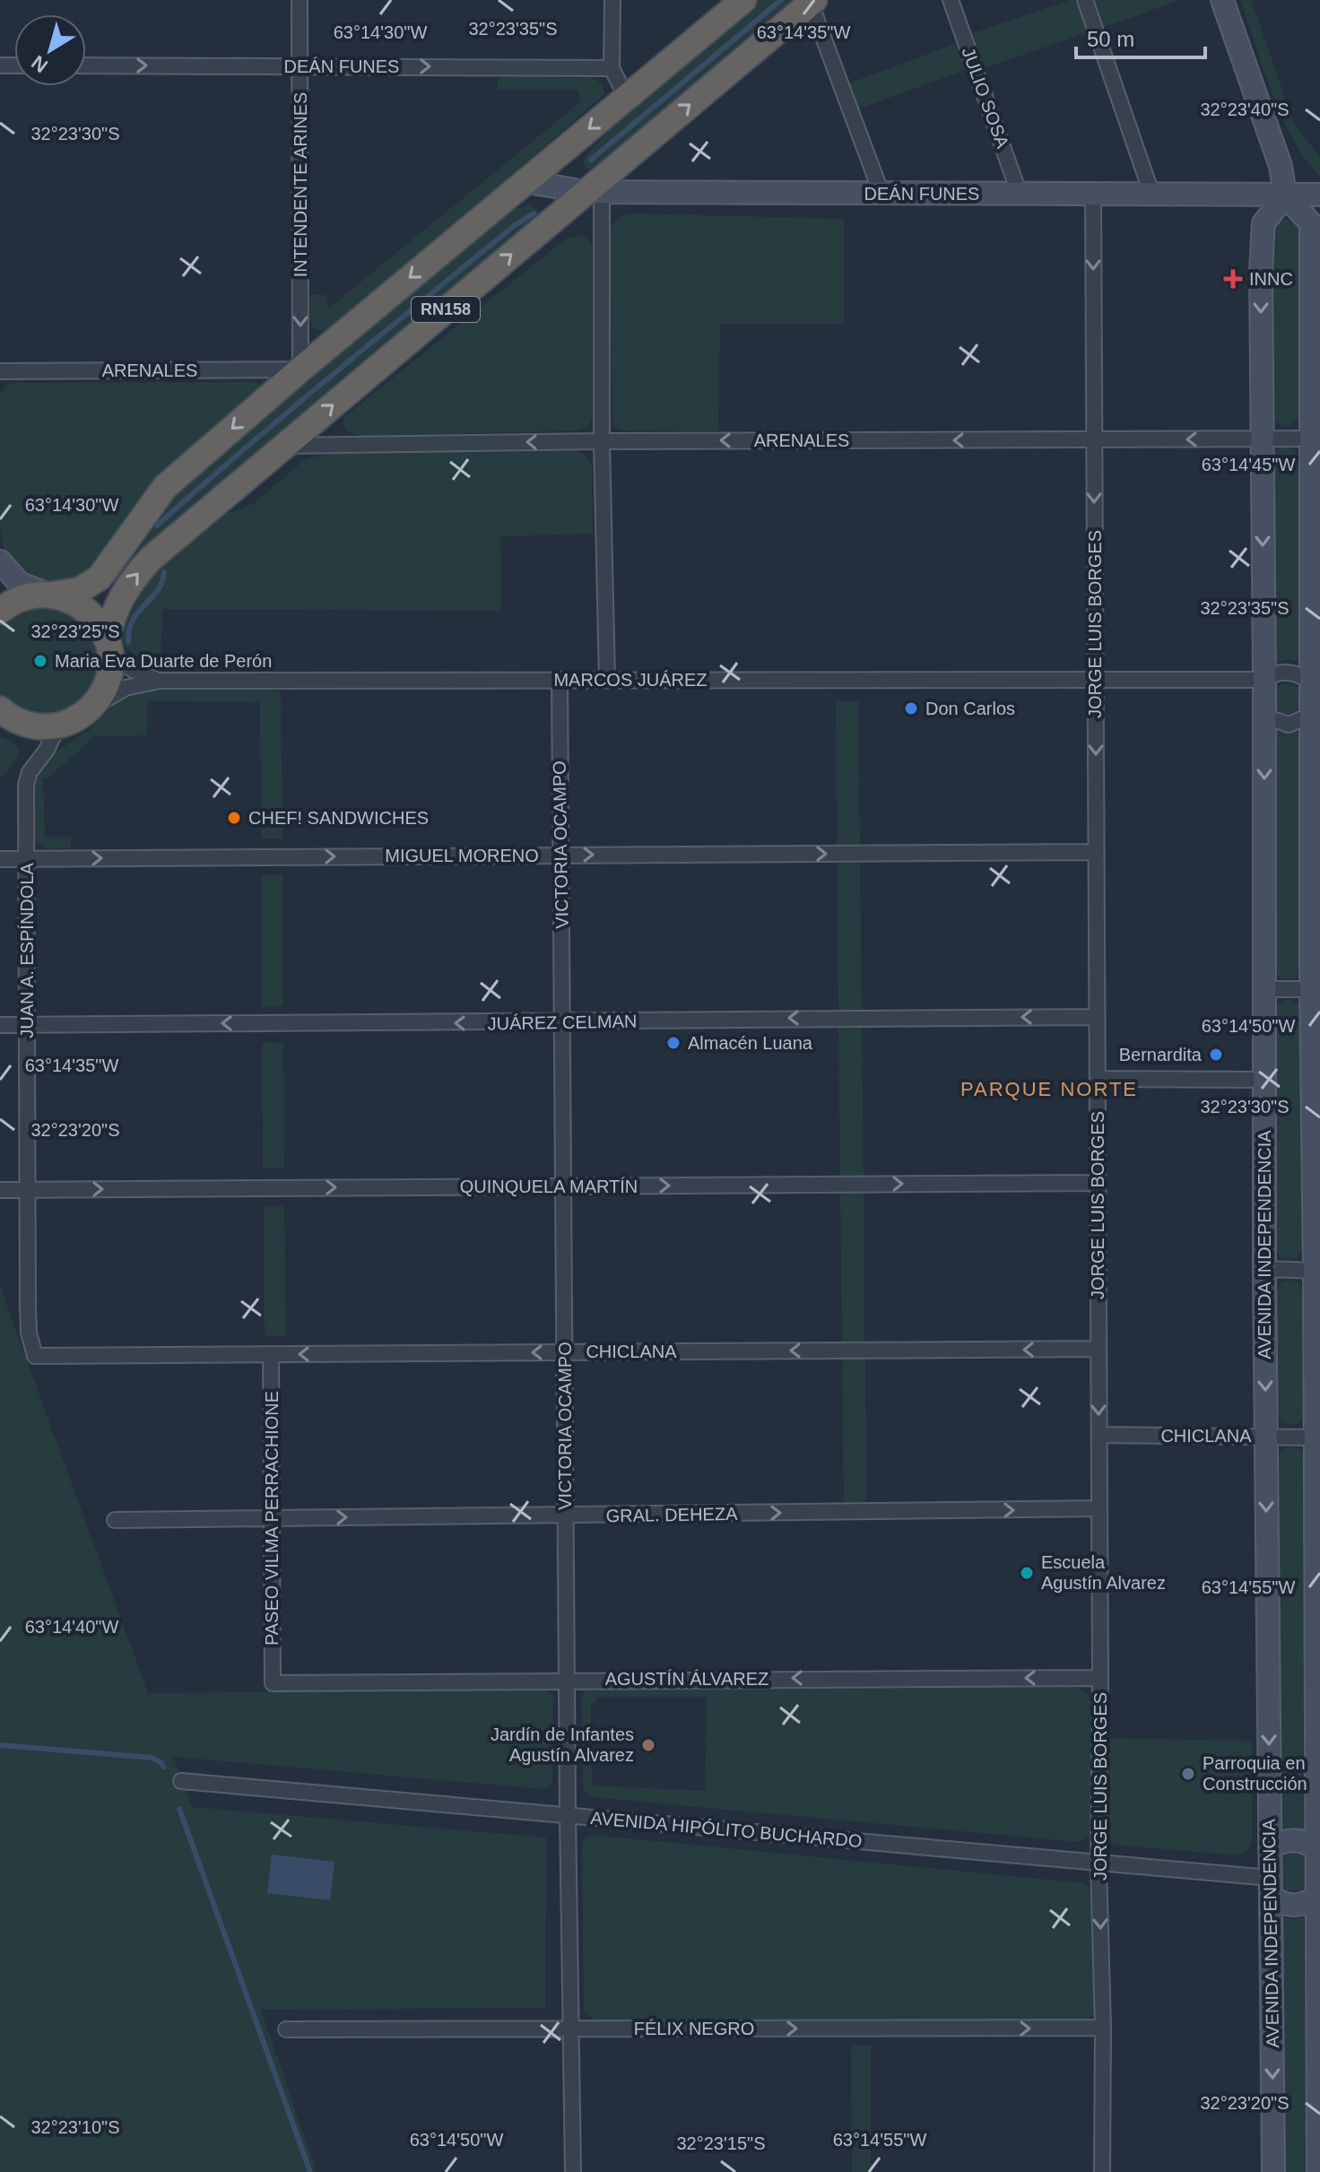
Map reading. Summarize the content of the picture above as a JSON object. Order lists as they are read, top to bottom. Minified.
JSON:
{"streets":{"highway":["RN158"],"main road":["DEÁN FUNES","AVENIDA INDEPENDENCIA"],"street":["JULIO SOSA","INTENDENTE ARINES","ARENALES","JORGE LUIS BORGES","MARCOS JUÁREZ","VICTORIA OCAMPO","MIGUEL MORENO","JUAN A. ESPÍNDOLA","JUÁREZ CELMAN","QUINQUELA MARTÍN","CHICLANA","GRAL. DEHEZA","PASEO VILMA PERRACHIONE","AGUSTÍN ÁLVAREZ","AVENIDA HIPÓLITO BUCHARDO","FÉLIX NEGRO"]},"crossings":[["DEÁN FUNES","JULIO SOSA"],["DEÁN FUNES","INTENDENTE ARINES"],["DEÁN FUNES","RN158"],["DEÁN FUNES","JORGE LUIS BORGES"],["DEÁN FUNES","AVENIDA INDEPENDENCIA"],["INTENDENTE ARINES","RN158"],["INTENDENTE ARINES","ARENALES"],["RN158","ARENALES"],["RN158","MARCOS JUÁREZ"],["ARENALES","JORGE LUIS BORGES"],["ARENALES","AVENIDA INDEPENDENCIA"],["JORGE LUIS BORGES","MARCOS JUÁREZ"],["JORGE LUIS BORGES","MIGUEL MORENO"],["JORGE LUIS BORGES","JUÁREZ CELMAN"],["JORGE LUIS BORGES","QUINQUELA MARTÍN"],["JORGE LUIS BORGES","CHICLANA"],["JORGE LUIS BORGES","GRAL. DEHEZA"],["JORGE LUIS BORGES","AGUSTÍN ÁLVAREZ"],["JORGE LUIS BORGES","AVENIDA HIPÓLITO BUCHARDO"],["JORGE LUIS BORGES","FÉLIX NEGRO"],["MARCOS JUÁREZ","VICTORIA OCAMPO"],["MARCOS JUÁREZ","AVENIDA INDEPENDENCIA"],["VICTORIA OCAMPO","MIGUEL MORENO"],["VICTORIA OCAMPO","JUÁREZ CELMAN"],["VICTORIA OCAMPO","QUINQUELA MARTÍN"],["VICTORIA OCAMPO","CHICLANA"],["VICTORIA OCAMPO","GRAL. DEHEZA"],["VICTORIA OCAMPO","AGUSTÍN ÁLVAREZ"],["VICTORIA OCAMPO","AVENIDA HIPÓLITO BUCHARDO"],["VICTORIA OCAMPO","FÉLIX NEGRO"],["MIGUEL MORENO","JUAN A. ESPÍNDOLA"],["JUAN A. ESPÍNDOLA","JUÁREZ CELMAN"],["JUAN A. ESPÍNDOLA","QUINQUELA MARTÍN"],["JUAN A. ESPÍNDOLA","CHICLANA"],["AVENIDA INDEPENDENCIA","CHICLANA"],["AVENIDA INDEPENDENCIA","AVENIDA HIPÓLITO BUCHARDO"],["CHICLANA","PASEO VILMA PERRACHIONE"],["GRAL. DEHEZA","PASEO VILMA PERRACHIONE"],["PASEO VILMA PERRACHIONE","AGUSTÍN ÁLVAREZ"]],"one_way":["DEÁN FUNES","INTENDENTE ARINES","ARENALES","JORGE LUIS BORGES","MIGUEL MORENO","JUÁREZ CELMAN","QUINQUELA MARTÍN","CHICLANA","GRAL. DEHEZA","AGUSTÍN ÁLVAREZ","FÉLIX NEGRO"],"districts":["PARQUE NORTE"],"places":{"health":["INNC"],"other":["Maria Eva Duarte de Perón","Don Carlos","CHEF! SANDWICHES","Almacén Luana","Bernardita","Escuela Agustín Alvarez","Jardín de Infantes Agustín Alvarez","Parroquia en Construcción"]},"scale_bar":"50 m","north":"bottom left","coordinates":["32°23'35\"S","63°14'30\"W","63°14'35\"W","32°23'40\"S","32°23'30\"S","63°14'45\"W","32°23'25\"S","63°14'50\"W","32°23'20\"S","63°14'55\"W","63°14'40\"W","32°23'10\"S","32°23'15\"S"]}
